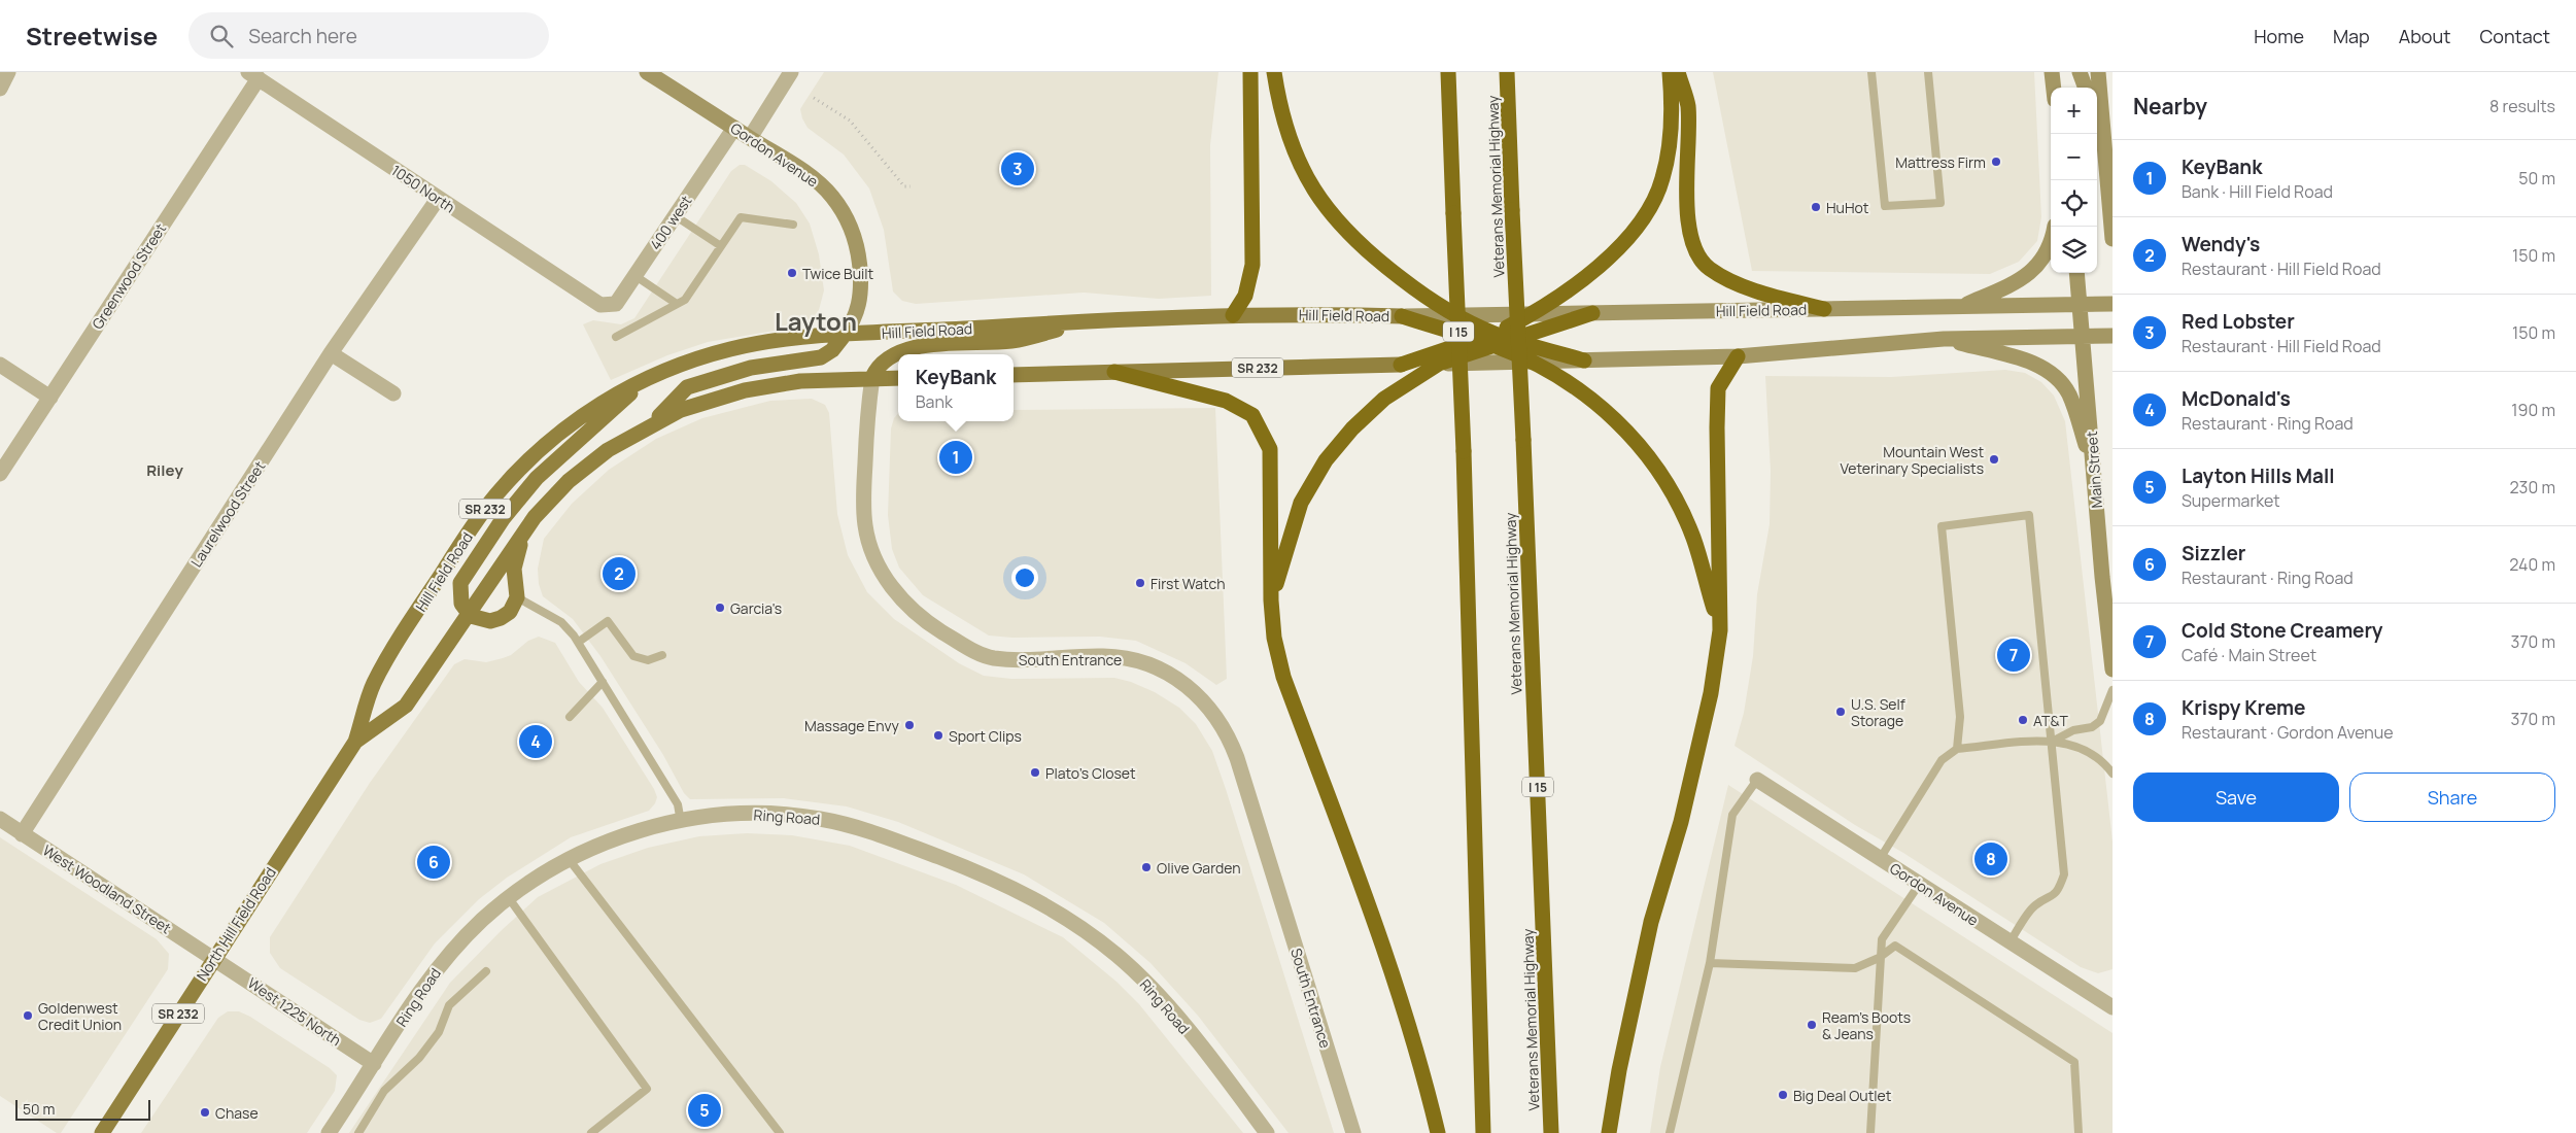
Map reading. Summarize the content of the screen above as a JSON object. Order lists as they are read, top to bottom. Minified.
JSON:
{"streets":{"highway":["Veterans Memorial Highway","I 15"],"main road":["Gordon Avenue","Hill Field Road","SR 232","Main Street","North Hill Field Road"],"street":["1050 North","400 west","Greenwood Street","Laurelwood Street","South Entrance","Ring Road","West Woodland Street","West 1225 North"]},"crossings":[["Gordon Avenue","400 west"],["Gordon Avenue","Hill Field Road"],["1050 North","400 west"],["1050 North","Greenwood Street"],["1050 North","Laurelwood Street"],["Hill Field Road","SR 232"],["Hill Field Road","Main Street"],["Hill Field Road","North Hill Field Road"],["SR 232","Main Street"],["SR 232","South Entrance"],["SR 232","North Hill Field Road"],["Laurelwood Street","West Woodland Street"],["Ring Road","West 1225 North"],["West Woodland Street","North Hill Field Road"],["West Woodland Street","West 1225 North"],["North Hill Field Road","West 1225 North"]],"districts":["Layton","Riley"],"places":["Mattress Firm","HuHot","Twice Built","Mountain West Veterinary Specialists","First Watch","Garcia's","U.S. Self Storage","AT&T","Massage Envy","Sport Clips","Plato's Closet","Olive Garden","Goldenwest Credit Union","Ream's Boots & Jeans","Big Deal Outlet","Chase"],"scale_bar":"50 m","page":{"header":"Streetwise","search":"Search here","nav":["Home","Map","About","Contact"],"heading":["Nearby","8 results"],"map_buttons":["+","−"],"list":[{"mark":"1","name":"KeyBank","note":"Bank · Hill Field Road","value":"50 m"},{"mark":"2","name":"Wendy's","note":"Restaurant · Hill Field Road","value":"150 m"},{"mark":"3","name":"Red Lobster","note":"Restaurant · Hill Field Road","value":"150 m"},{"mark":"4","name":"McDonald's","note":"Restaurant · Ring Road","value":"190 m"},{"mark":"5","name":"Layton Hills Mall","note":"Supermarket","value":"230 m"},{"mark":"6","name":"Sizzler","note":"Restaurant · Ring Road","value":"240 m"},{"mark":"7","name":"Cold Stone Creamery","note":"Café · Main Street","value":"370 m"},{"mark":"8","name":"Krispy Kreme","note":"Restaurant · Gordon Avenue","value":"370 m"}],"pins":["3","1","2","7","4","8","6","5"],"popup":["KeyBank","Bank"],"buttons":["Save","Share"],"scale":"50 m"}}
